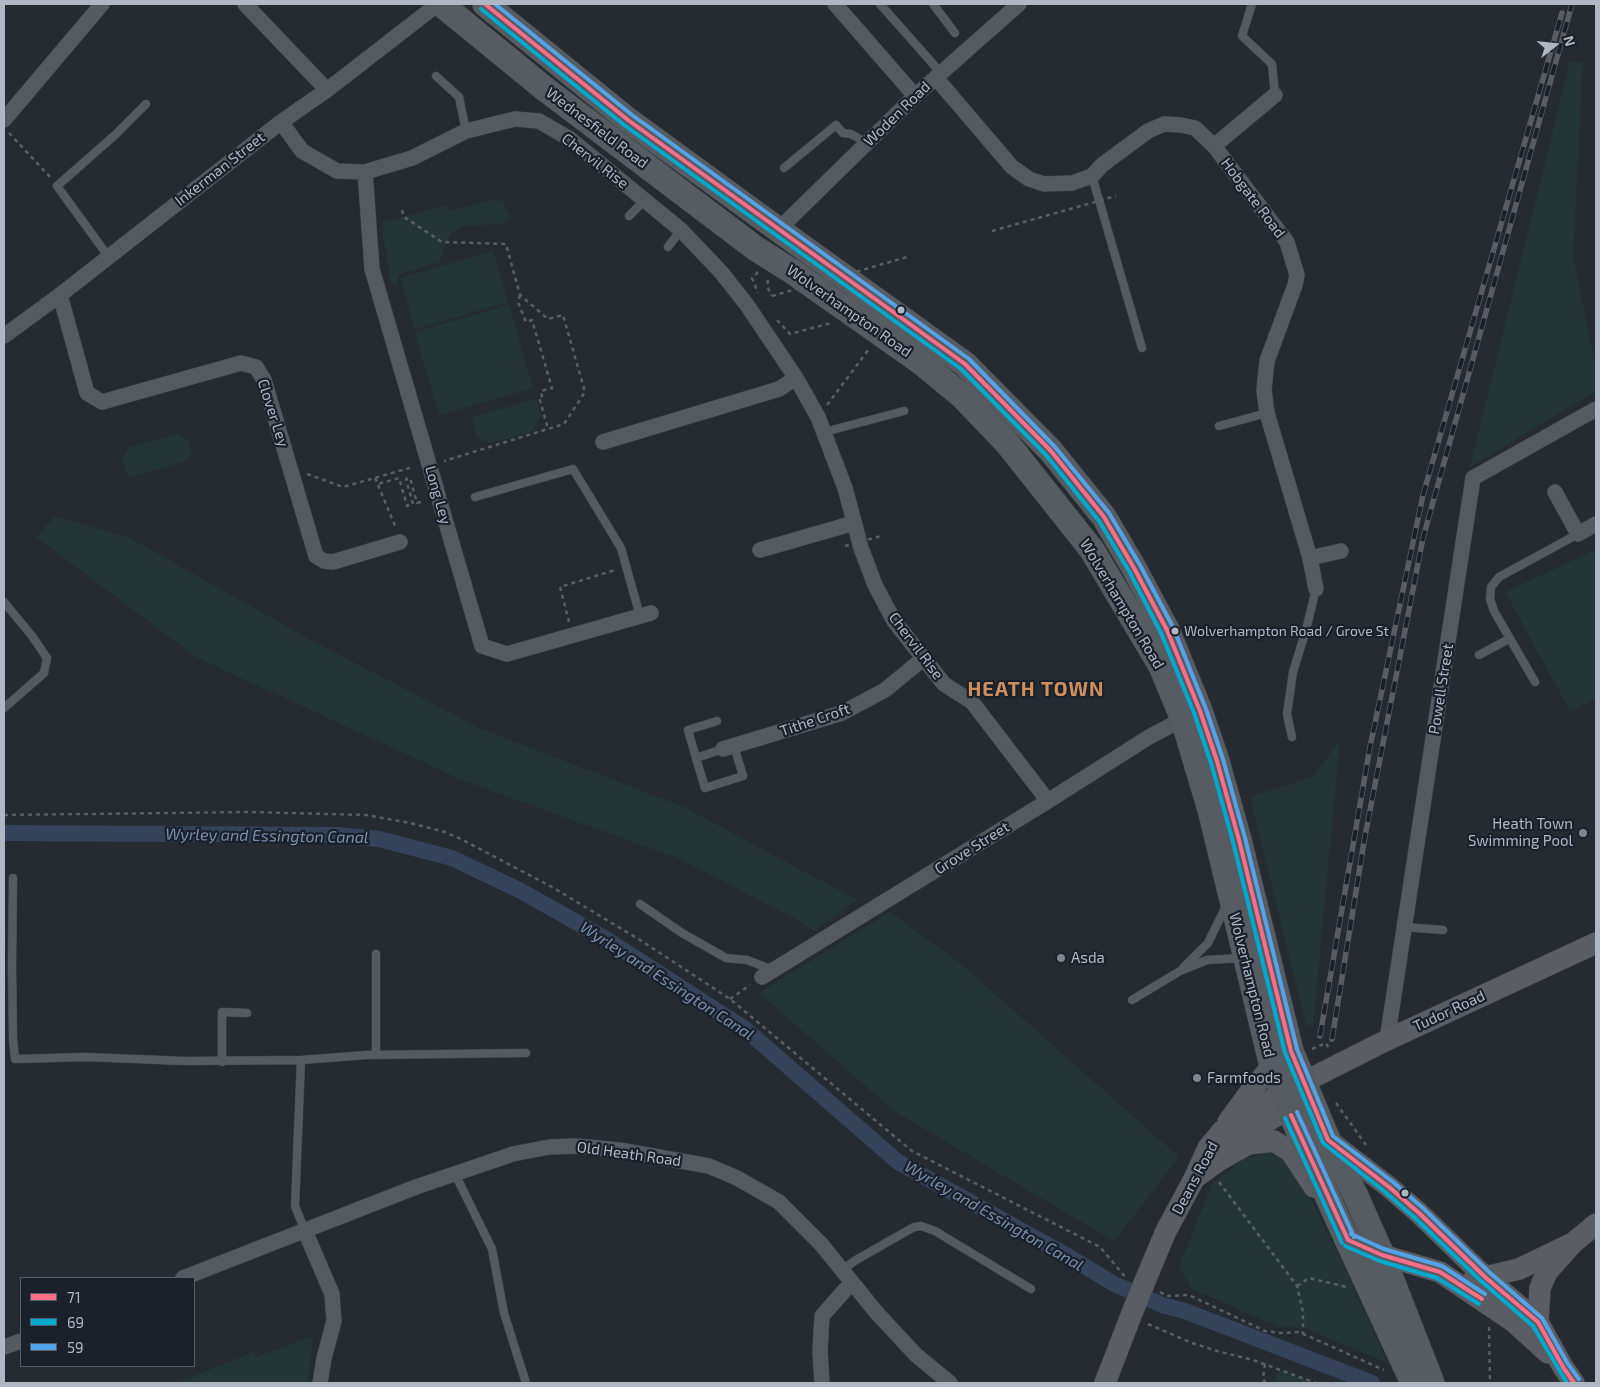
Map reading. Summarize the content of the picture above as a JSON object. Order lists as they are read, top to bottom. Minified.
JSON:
{"streets":{"main road":["Wednesfield Road","Wolverhampton Road"],"street":["Woden Road","Chervil Rise","Inkerman Street","Hobgate Road","Clover Ley","Long Ley","Powell Street","Tithe Croft","Grove Street","Tudor Road","Old Heath Road","Deans Road"]},"crossings":[["Woden Road","Wednesfield Road"],["Woden Road","Hobgate Road"],["Woden Road","Wolverhampton Road"],["Wednesfield Road","Inkerman Street"],["Wednesfield Road","Wolverhampton Road"],["Chervil Rise","Inkerman Street"],["Chervil Rise","Long Ley"],["Chervil Rise","Tithe Croft"],["Chervil Rise","Grove Street"],["Inkerman Street","Clover Ley"],["Wolverhampton Road","Grove Street"],["Wolverhampton Road","Tudor Road"],["Wolverhampton Road","Deans Road"],["Powell Street","Tudor Road"],["Tudor Road","Deans Road"]],"districts":["HEATH TOWN"],"water":["Wyrley and Essington Canal"],"places":["Wolverhampton Road / Grove St","Heath Town Swimming Pool","Asda","Farmfoods"],"lines":["transit line 71","transit line 59","transit line 69"],"legend":["71","69","59"],"north":"right"}
